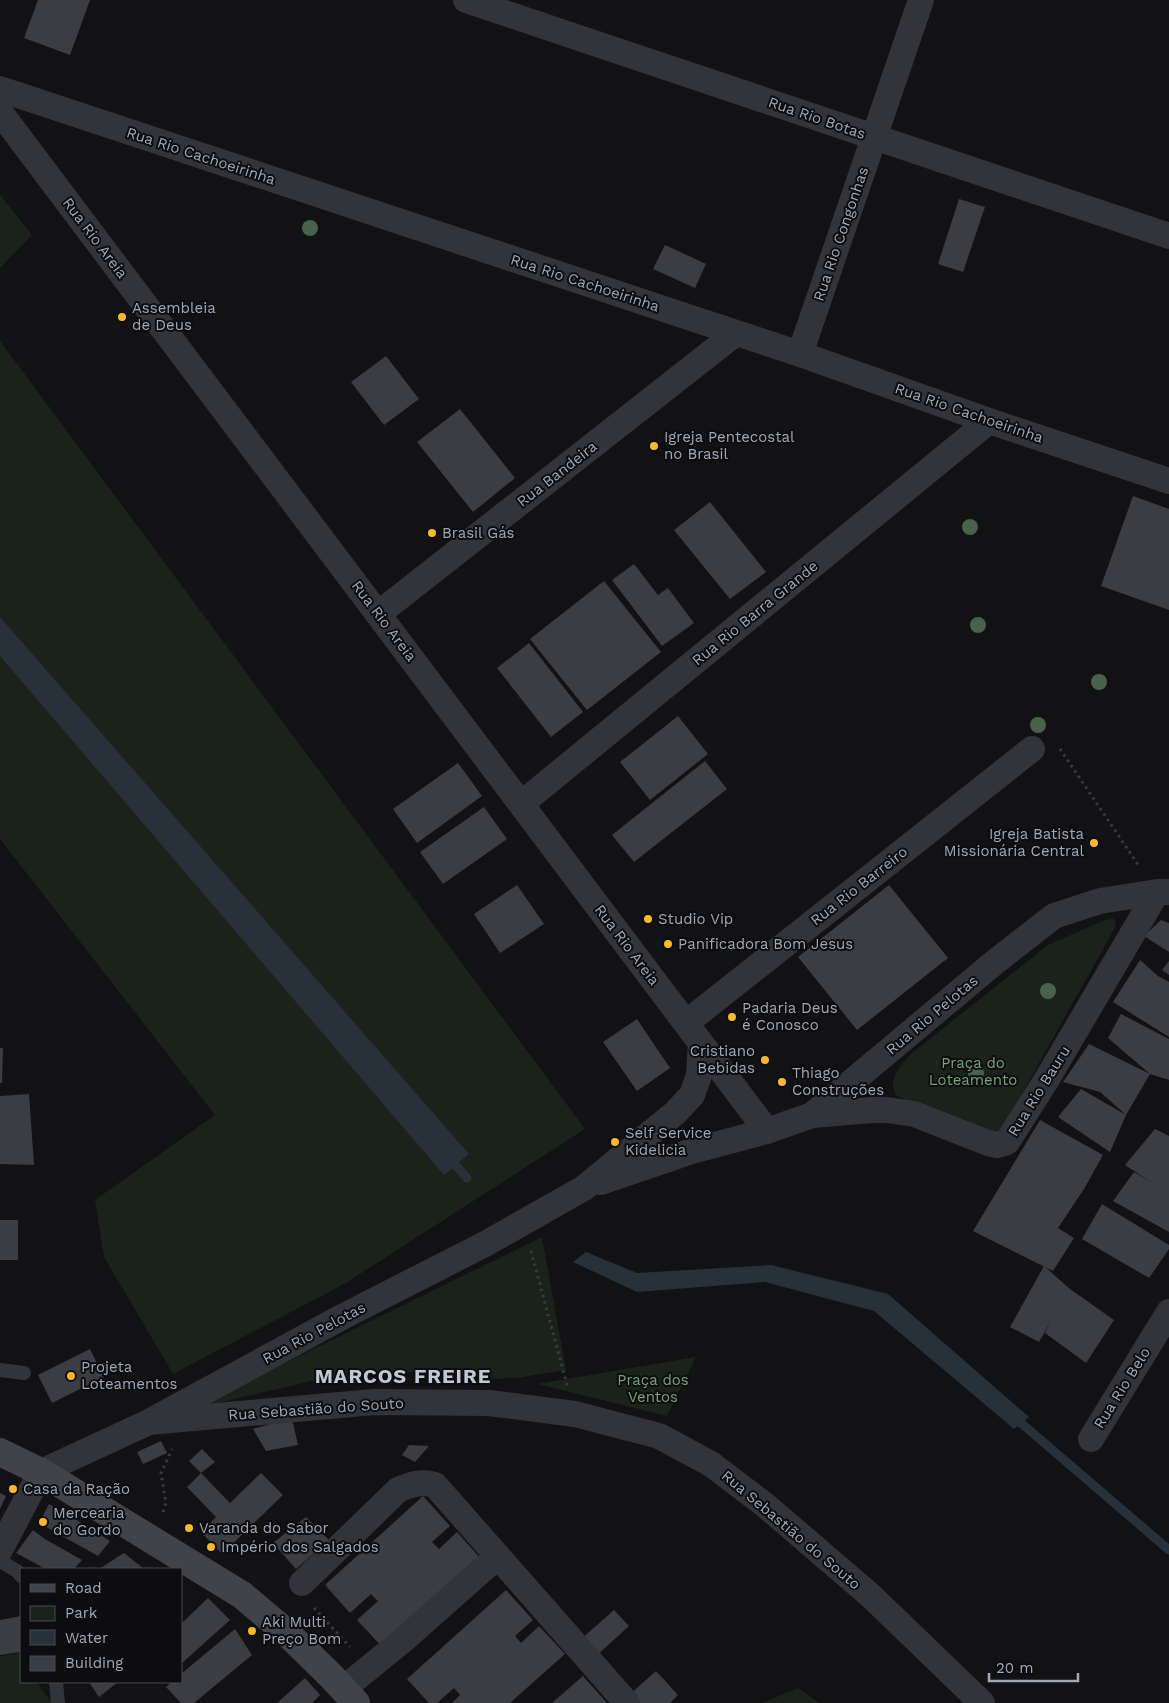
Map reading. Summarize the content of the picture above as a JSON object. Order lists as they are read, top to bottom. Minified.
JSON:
{"streets":{"street":["Rua Rio Botas","Rua Rio Cachoeirinha","Rua Rio Congonhas","Rua Rio Areia","Rua Bandeira","Rua Rio Barra Grande","Rua Rio Barreiro","Rua Rio Pelotas","Rua Rio Bauru","Rua Rio Belo","Rua Sebastião do Souto"]},"crossings":[["Rua Rio Botas","Rua Rio Congonhas"],["Rua Rio Cachoeirinha","Rua Rio Congonhas"],["Rua Rio Cachoeirinha","Rua Bandeira"],["Rua Rio Cachoeirinha","Rua Rio Barra Grande"],["Rua Rio Areia","Rua Bandeira"],["Rua Rio Areia","Rua Rio Barra Grande"],["Rua Rio Areia","Rua Rio Barreiro"],["Rua Rio Areia","Rua Rio Pelotas"],["Rua Rio Pelotas","Rua Rio Bauru"],["Rua Rio Pelotas","Rua Sebastião do Souto"]],"districts":["MARCOS FREIRE"],"parks":["Praça do Loteamento","Praça dos Ventos"],"places":["Assembleia de Deus","Igreja Pentecostal no Brasil","Brasil Gás","Igreja Batista Missionária Central","Studio Vip","Panificadora Bom Jesus","Padaria Deus é Conosco","Cristiano Bebidas","Thiago Construções","Self Service Kidelicia","Projeta Loteamentos","Casa da Ração","Mercearia do Gordo","Varanda do Sabor","Império dos Salgados","Aki Multi Preço Bom"],"legend":["Road","Park","Water","Building"],"scale_bar":"20 m"}
